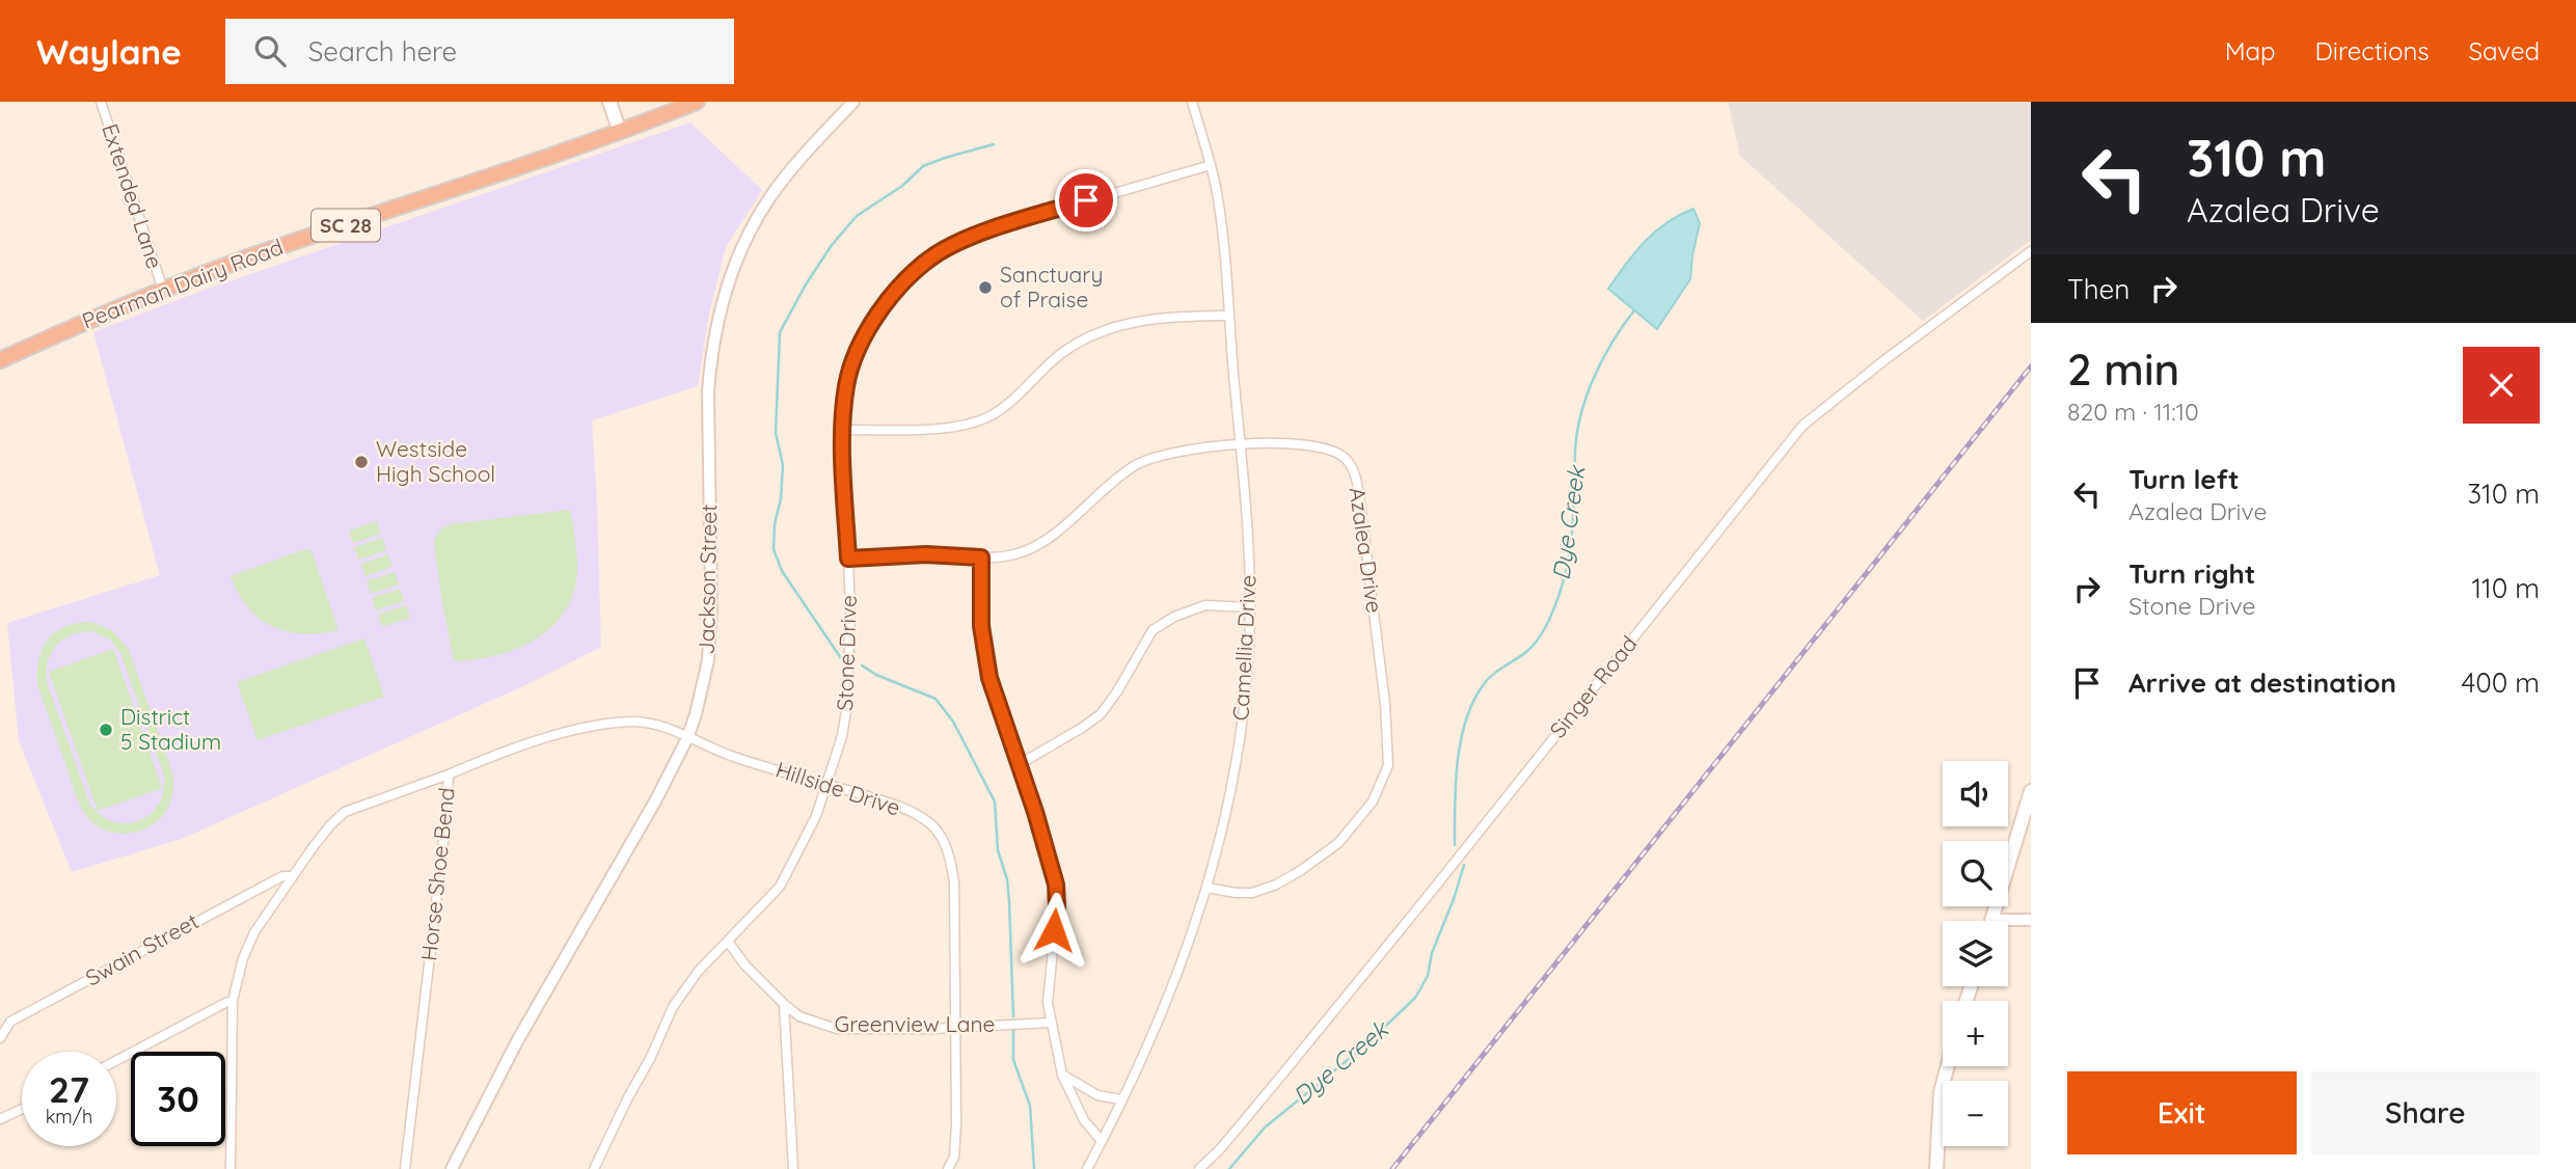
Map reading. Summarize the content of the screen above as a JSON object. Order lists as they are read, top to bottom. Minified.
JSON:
{"streets":{"highway":["SC 28","Pearman Dairy Road"],"street":["Extended Lane","Azalea Drive","Jackson Street","Camellia Drive","Stone Drive","Singer Road","Hillside Drive","Horse Shoe Bend","Swain Street","Greenview Lane"]},"crossings":[["Extended Lane","Pearman Dairy Road"],["Azalea Drive","Camellia Drive"],["Azalea Drive","Stone Drive"],["Jackson Street","Hillside Drive"],["Camellia Drive","Stone Drive"],["Stone Drive","Hillside Drive"],["Hillside Drive","Horse Shoe Bend"],["Hillside Drive","Greenview Lane"],["Horse Shoe Bend","Swain Street"]],"water":["Dye Creek"],"places":["Sanctuary of Praise","Westside High School","District 5 Stadium"],"page":{"header":"Waylane","search":"Search here","nav":["Map","Directions","Saved"],"turn":["310 m","Azalea Drive"],"then":"Then","heading":["2 min","820 m · 11:10"],"list":[{"name":"Turn left","note":"Azalea Drive","value":"310 m"},{"name":"Turn right","note":"Stone Drive","value":"110 m"},{"name":"Arrive at destination","value":"400 m"}],"map_buttons":["+","−"],"speed":"27 km/h","limit":"30","buttons":["Exit","Share"]}}
